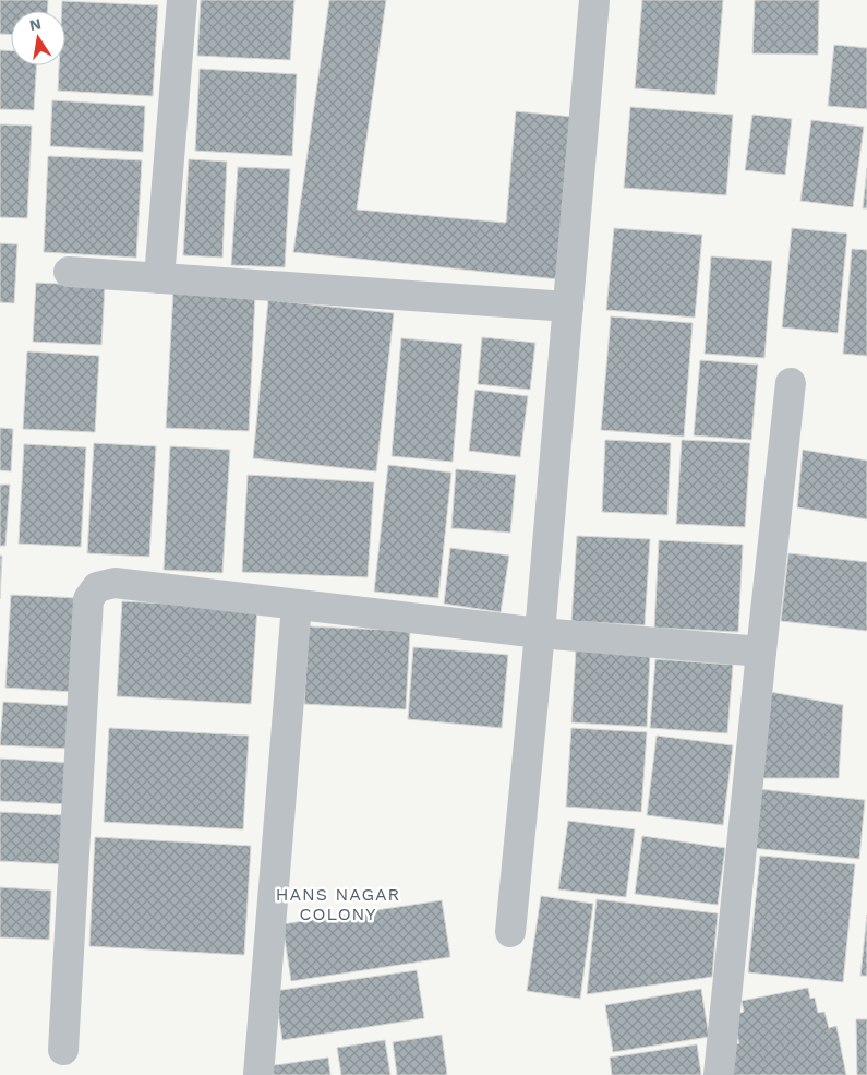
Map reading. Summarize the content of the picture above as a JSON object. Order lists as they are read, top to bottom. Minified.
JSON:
{"districts":["HANS NAGAR COLONY"],"north":"top"}
